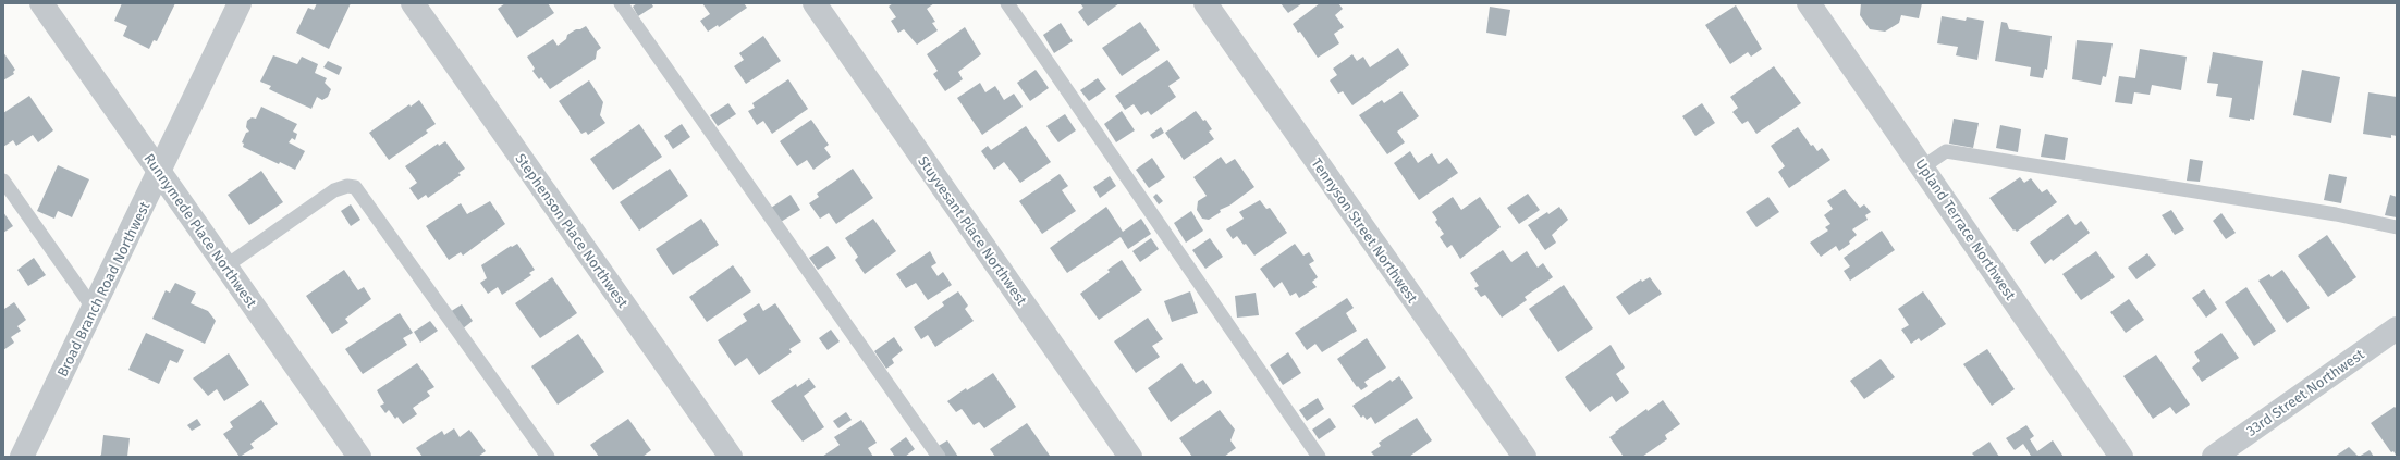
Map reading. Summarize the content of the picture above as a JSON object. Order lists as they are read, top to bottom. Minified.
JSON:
{"streets":{"street":["Upland Terrace Northwest","Runnymede Place Northwest","Stephenson Place Northwest","Stuyvesant Place Northwest","Tennyson Street Northwest","Broad Branch Road Northwest","33rd Street Northwest"]},"crossings":[["Runnymede Place Northwest","Broad Branch Road Northwest"]]}
